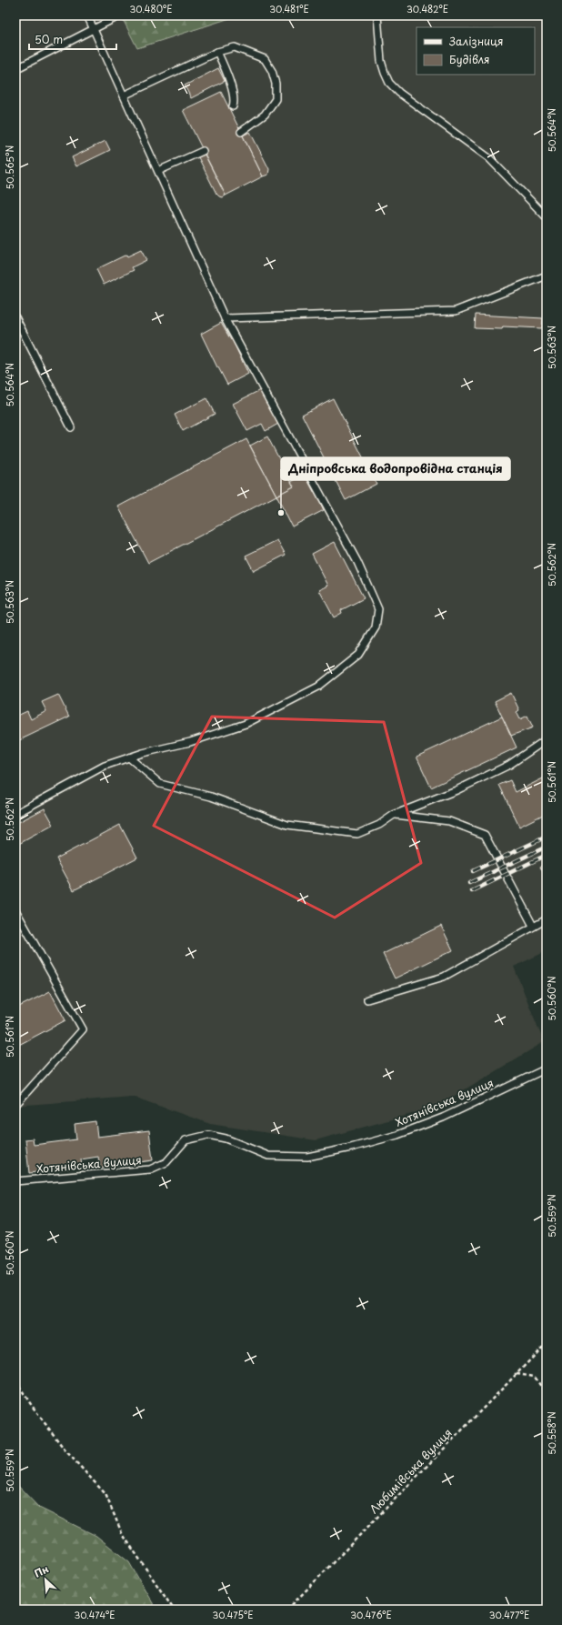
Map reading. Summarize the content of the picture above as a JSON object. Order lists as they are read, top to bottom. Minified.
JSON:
{"streets":{"lane":["Хотянівська вулиця"],"path":["Любимівська вулиця"]},"places":["Дніпровська водопровідна станція"],"legend":["Залізниця","Будівля"],"scale_bar":"50 m","north":"top left","coordinates":["30.480°E","30.481°E","30.482°E","50.564°N","50.565°N","50.563°N","50.562°N","50.561°N","50.560°N","50.559°N","50.558°N","30.474°E","30.475°E","30.476°E","30.477°E"]}
